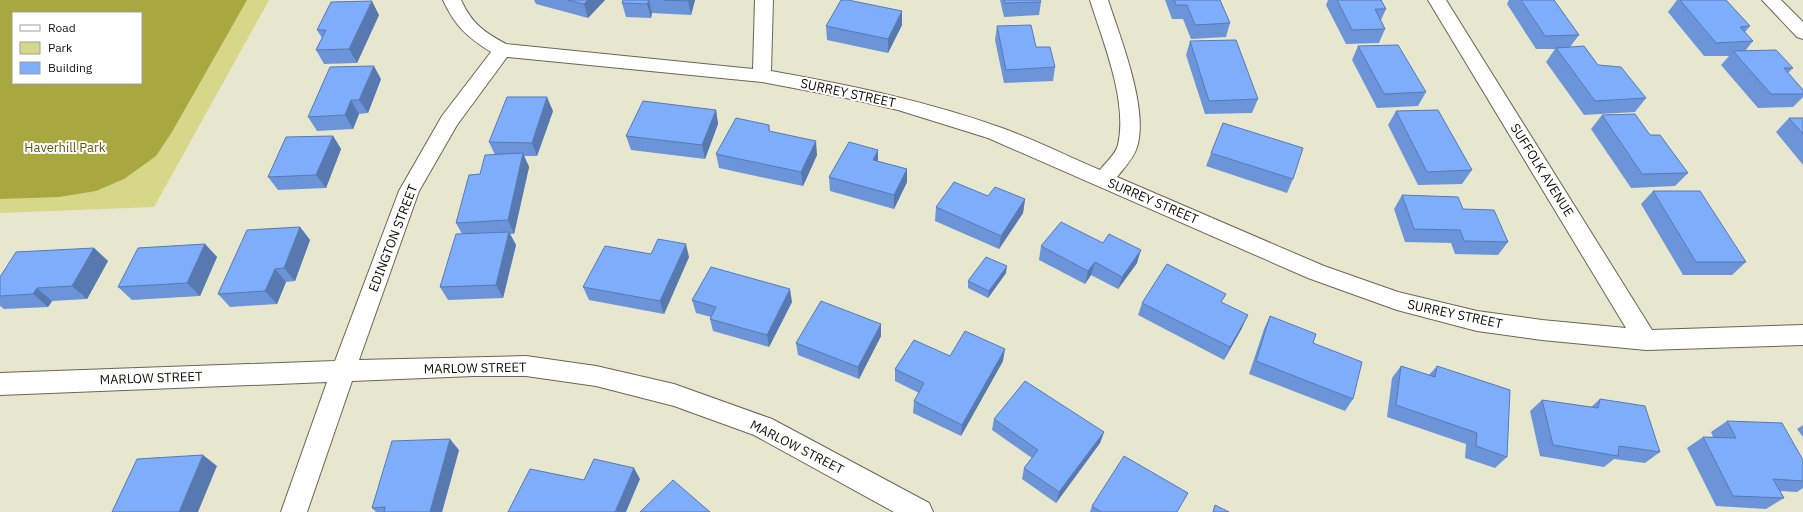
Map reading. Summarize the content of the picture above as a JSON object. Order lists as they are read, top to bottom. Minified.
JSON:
{"streets":{"street":["SURREY STREET","SUFFOLK AVENUE","EDINGTON STREET","MARLOW STREET"]},"crossings":[["SURREY STREET","SUFFOLK AVENUE"],["SURREY STREET","EDINGTON STREET"],["EDINGTON STREET","MARLOW STREET"]],"parks":["Haverhill Park"],"legend":["Road","Park","Building"]}
